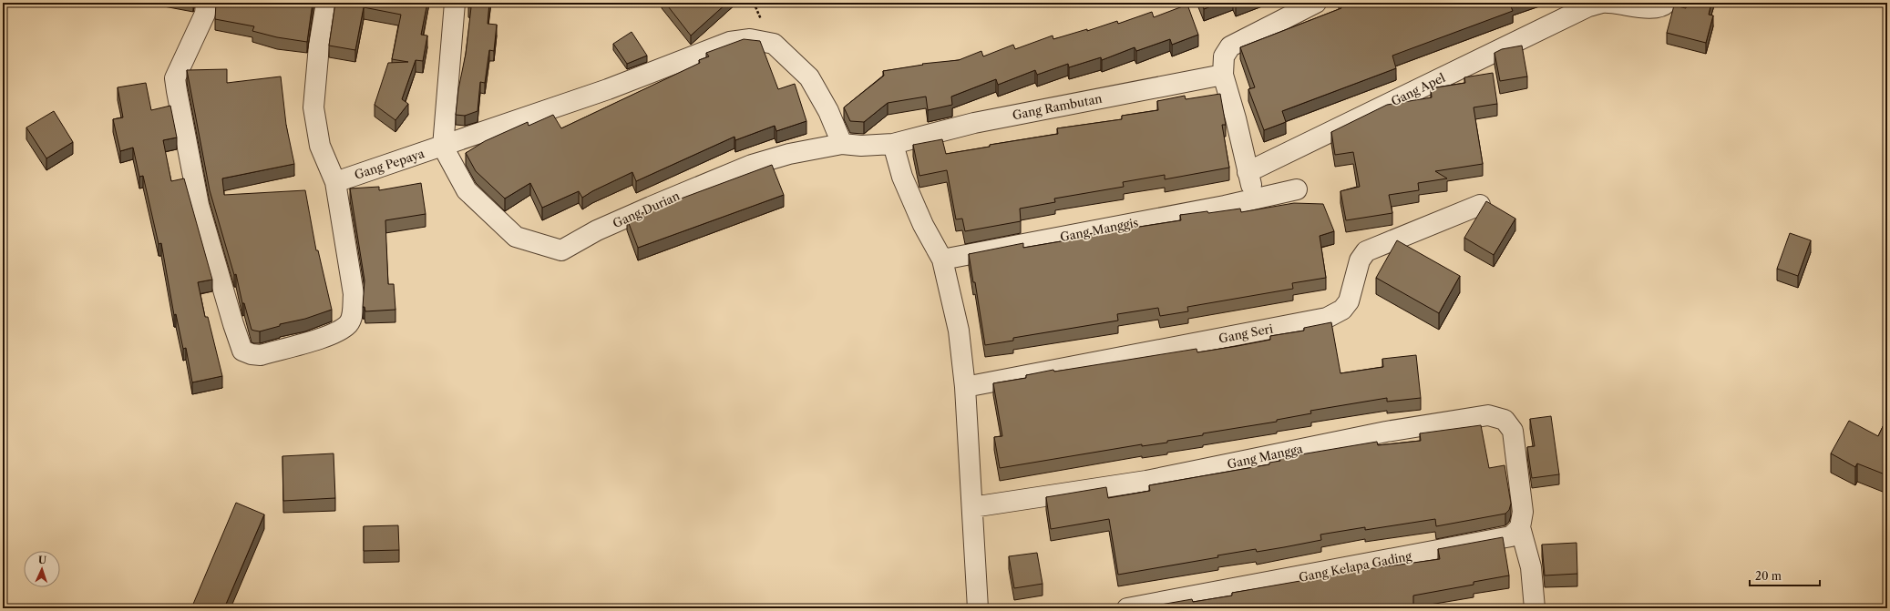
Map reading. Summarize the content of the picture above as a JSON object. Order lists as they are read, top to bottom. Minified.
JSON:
{"streets":{"street":["Gang Apel","Gang Rambutan","Gang Pepaya","Gang Durian","Gang Manggis","Gang Seri","Gang Mangga","Gang Kelapa Gading"]},"crossings":[["Gang Rambutan","Gang Durian"],["Gang Pepaya","Gang Durian"],["Gang Mangga","Gang Kelapa Gading"]],"scale_bar":"20 m","north":"top"}
